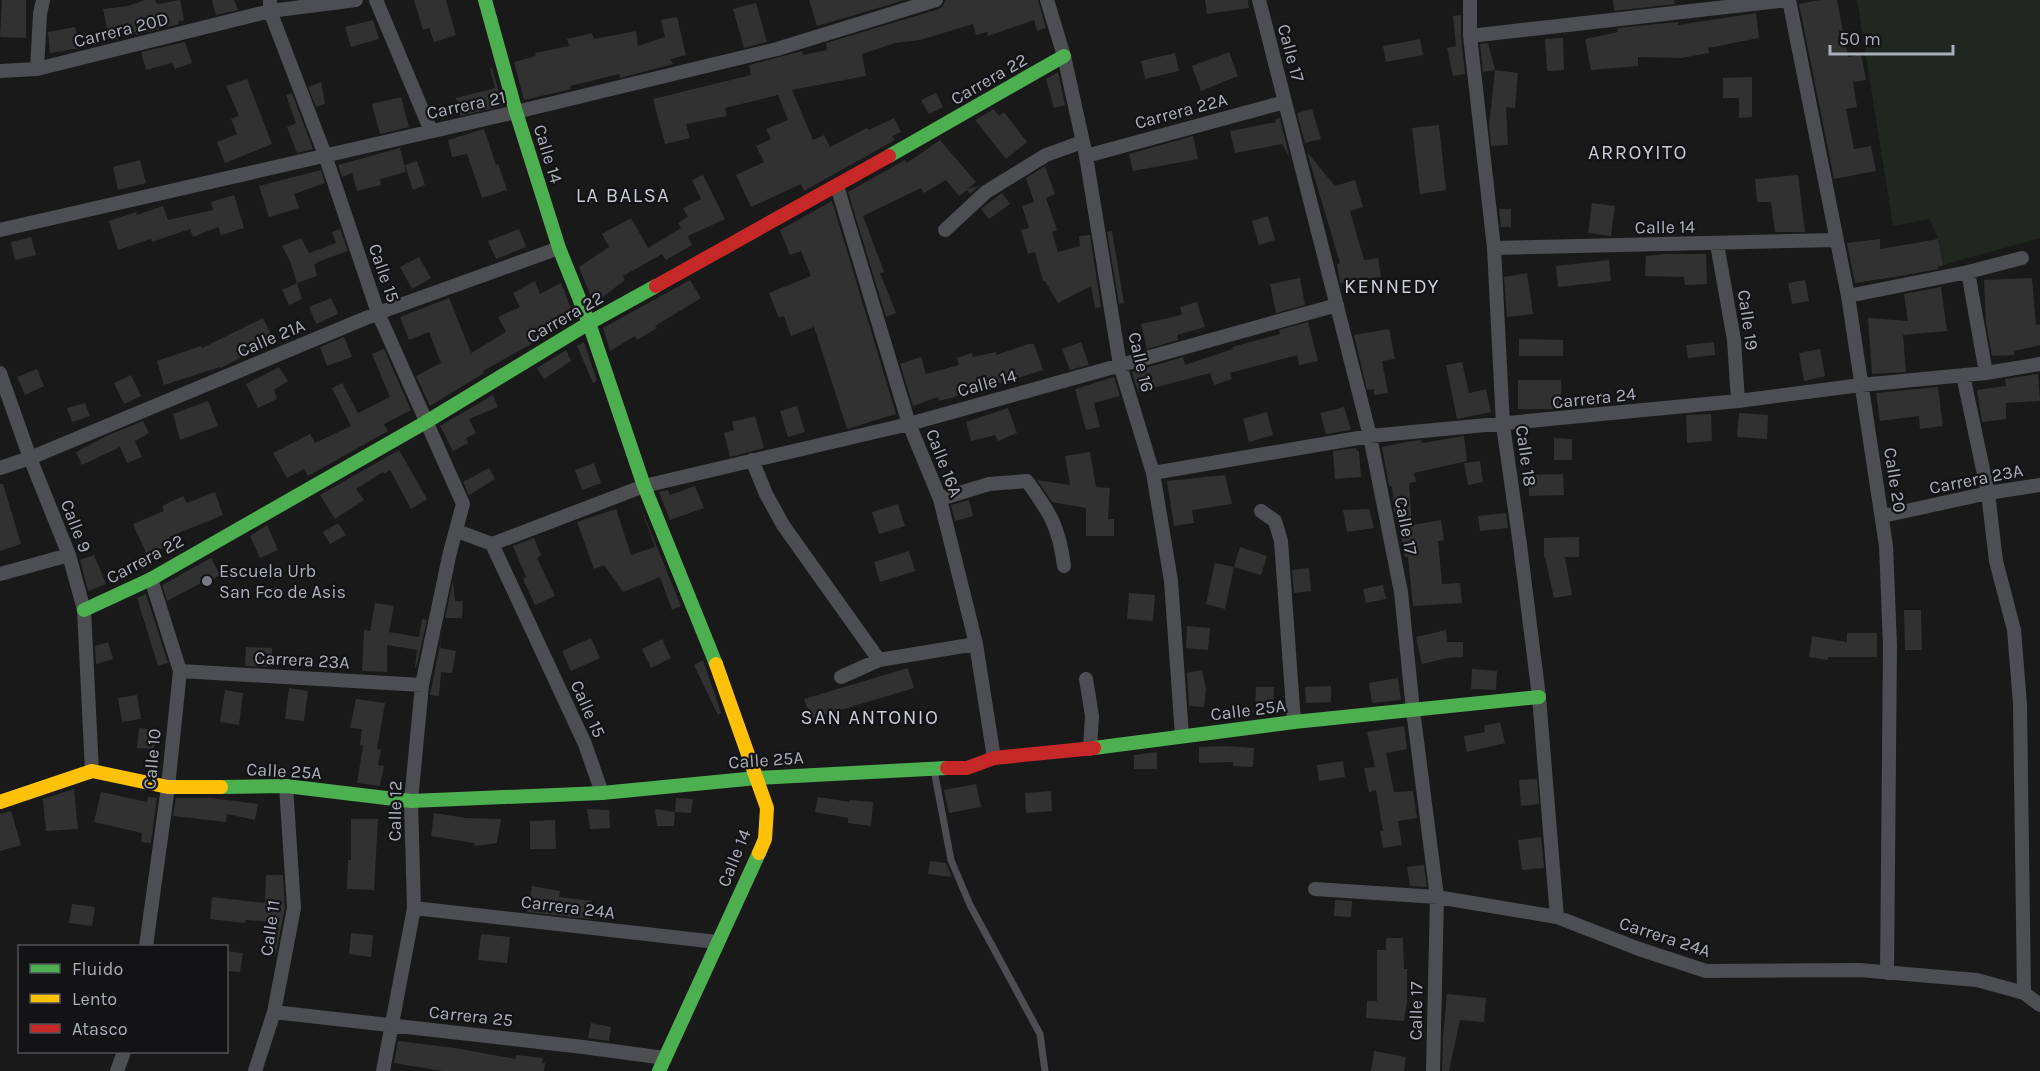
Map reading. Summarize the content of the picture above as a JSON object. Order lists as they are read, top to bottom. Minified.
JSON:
{"streets":{"street":["Carrera 20D","Calle 17","Carrera 22","Carrera 21","Carrera 22A","Calle 14","Calle 15","Calle 19","Calle 21A","Calle 16","Carrera 24","Calle 18","Calle 16A","Carrera 23A","Calle 20","Calle 9","Calle 25A","Calle 10","Calle 12","Carrera 24A","Calle 11","Carrera 25"]},"crossings":[["Carrera 20D","Calle 15"],["Calle 17","Carrera 22A"],["Calle 17","Calle 14"],["Calle 17","Carrera 24"],["Calle 17","Calle 25A"],["Calle 17","Carrera 24A"],["Carrera 22","Calle 14"],["Carrera 22","Calle 15"],["Carrera 22","Calle 16"],["Carrera 22","Calle 16A"],["Carrera 22","Calle 9"],["Carrera 22","Calle 10"],["Carrera 21","Calle 14"],["Carrera 21","Calle 15"],["Carrera 22A","Calle 16"],["Calle 14","Calle 15"],["Calle 14","Calle 19"],["Calle 14","Calle 21A"],["Calle 14","Calle 16"],["Calle 14","Calle 18"],["Calle 14","Calle 16A"],["Calle 14","Calle 20"],["Calle 14","Calle 25A"],["Calle 14","Carrera 24A"],["Calle 14","Carrera 25"],["Calle 15","Calle 21A"],["Calle 15","Calle 25A"],["Calle 15","Calle 12"],["Calle 19","Carrera 24"],["Calle 21A","Calle 9"],["Calle 16","Carrera 24"],["Calle 16","Calle 25A"],["Carrera 24","Calle 18"],["Carrera 24","Calle 20"],["Calle 18","Calle 25A"],["Calle 18","Carrera 24A"],["Calle 16A","Calle 25A"],["Carrera 23A","Calle 20"],["Carrera 23A","Calle 10"],["Carrera 23A","Calle 12"],["Calle 20","Carrera 24A"],["Calle 9","Calle 25A"],["Calle 25A","Calle 10"],["Calle 25A","Calle 12"],["Calle 25A","Calle 11"],["Calle 12","Carrera 24A"],["Calle 12","Carrera 25"],["Calle 11","Carrera 25"]],"districts":["ARROYITO","LA BALSA","KENNEDY","SAN ANTONIO"],"places":["Escuela Urb San Fco de Asis"],"legend":["Fluido","Lento","Atasco"],"scale_bar":"50 m"}
